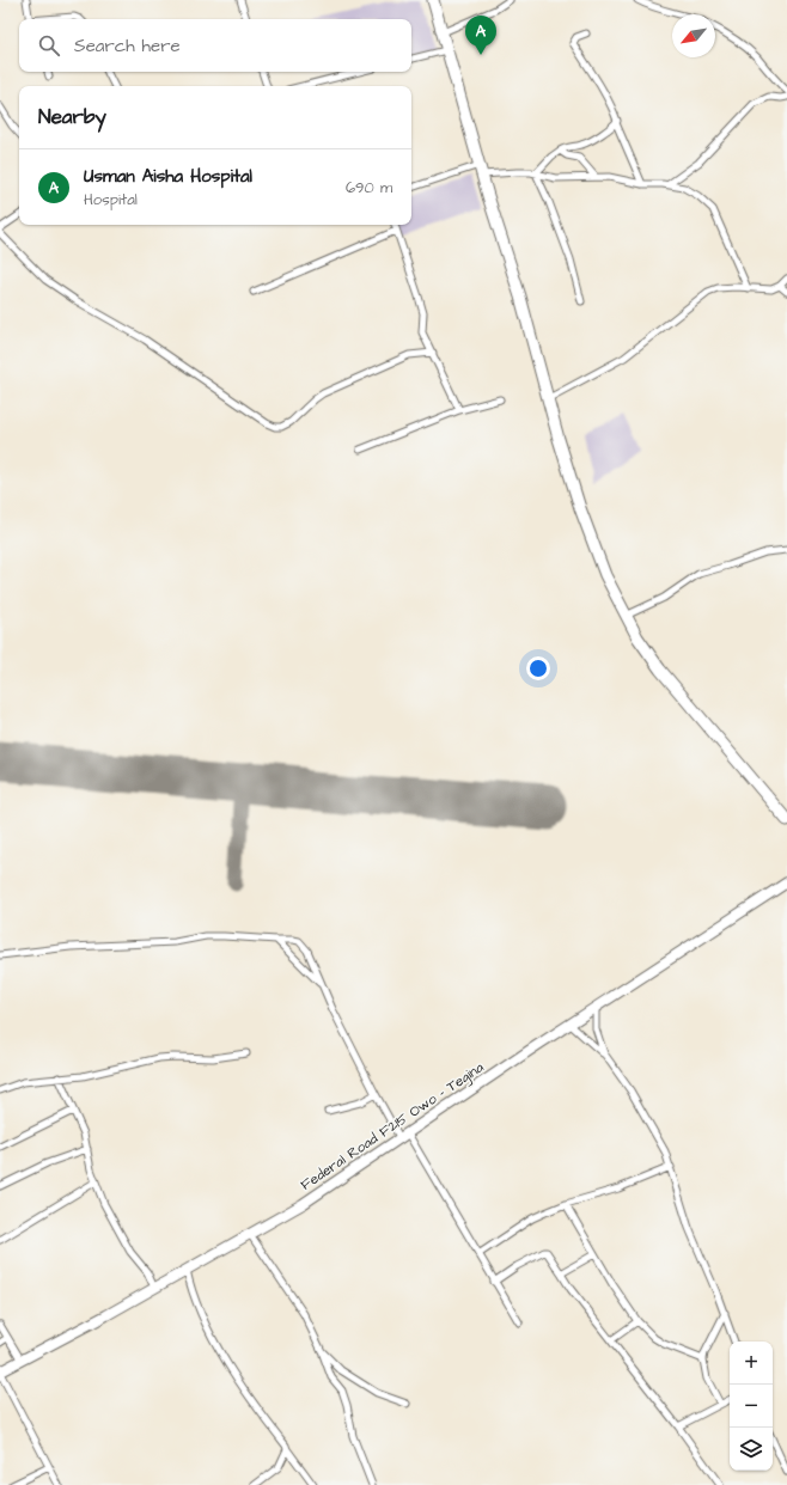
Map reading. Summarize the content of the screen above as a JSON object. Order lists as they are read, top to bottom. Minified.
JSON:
{"streets":{"main road":["Federal Road F215 Owo - Tegina"]},"north":"bottom left","page":{"pins":"A","search":"Search here","heading":"Nearby","list":[{"mark":"A","name":"Usman Aisha Hospital","note":"Hospital","value":"690 m"}],"map_buttons":["+","−"]}}
